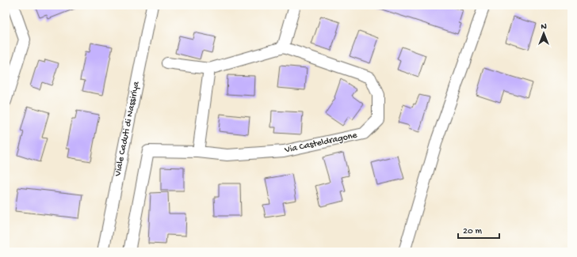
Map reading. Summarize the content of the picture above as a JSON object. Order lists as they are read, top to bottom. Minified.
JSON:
{"streets":{"street":["Viale Caduti di Nassiriya","Via Casteldragone"]},"scale_bar":"20 m","north":"top"}
